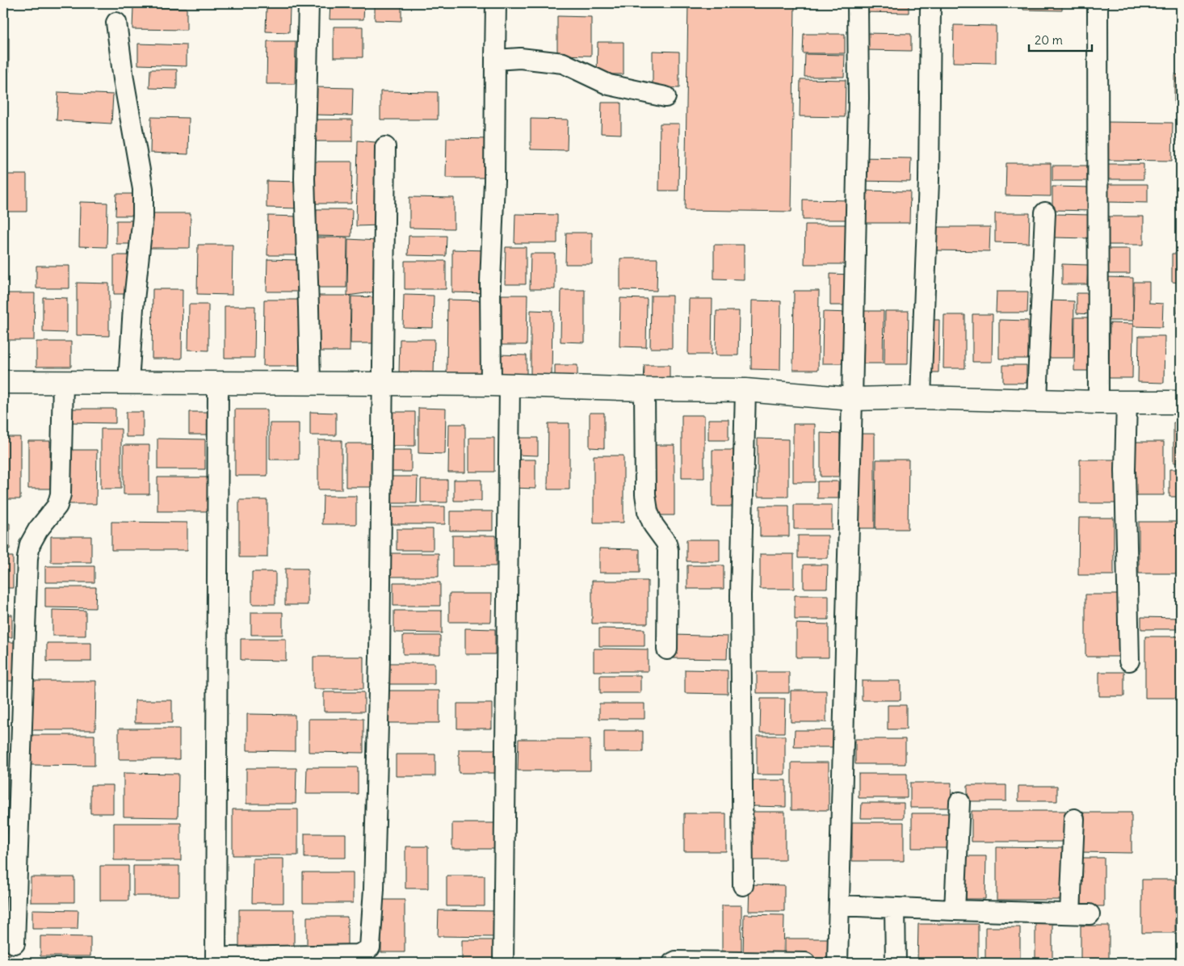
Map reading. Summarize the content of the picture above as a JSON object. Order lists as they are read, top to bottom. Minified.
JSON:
{"scale_bar":"20 m"}
